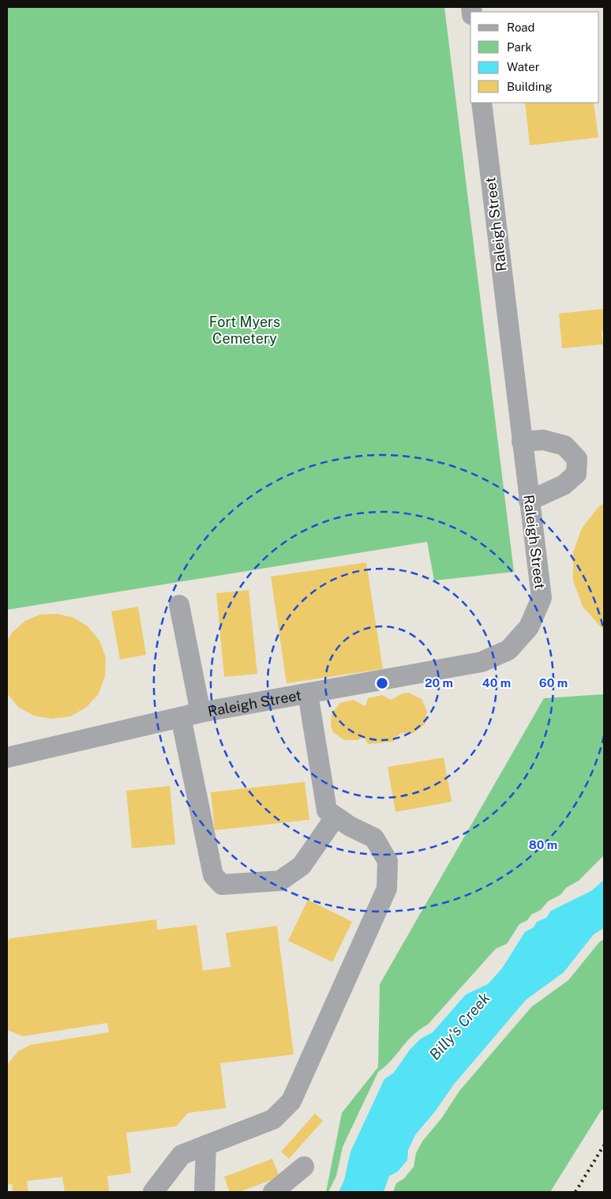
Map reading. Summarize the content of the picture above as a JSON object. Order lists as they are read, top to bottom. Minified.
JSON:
{"streets":{"street":["Raleigh Street"]},"water":["Billy's Creek"],"parks":["Fort Myers Cemetery"],"legend":["Road","Park","Water","Building"],"rings":["20 m","40 m","60 m","80 m"]}
